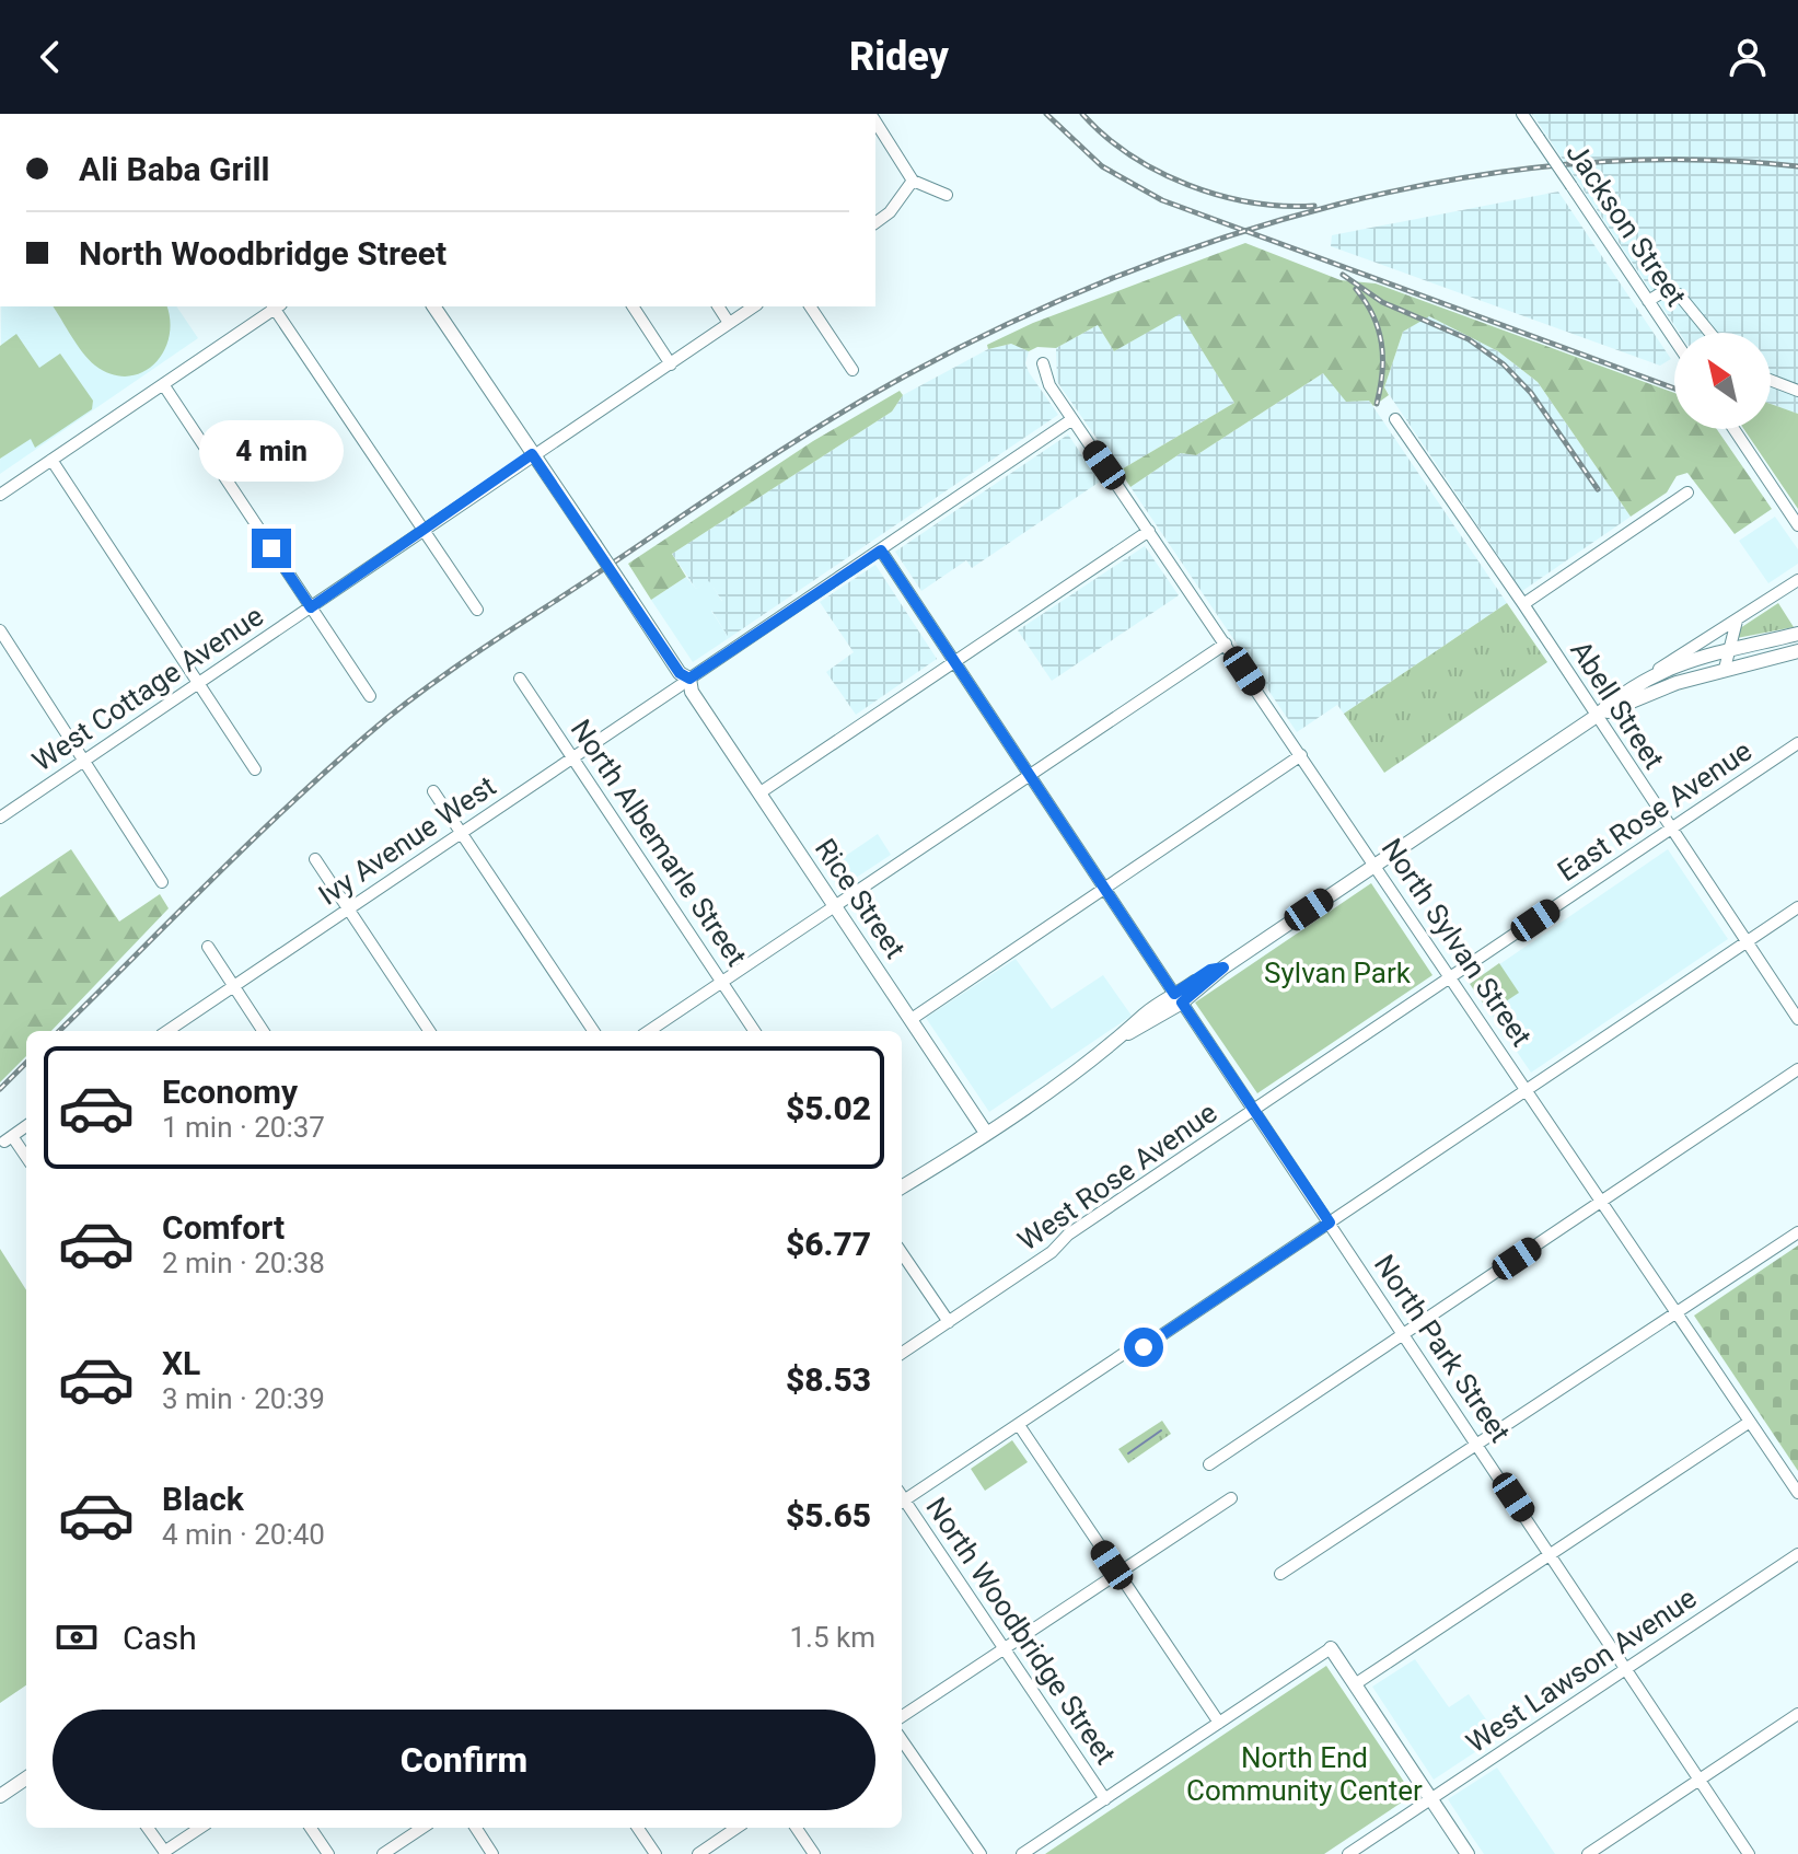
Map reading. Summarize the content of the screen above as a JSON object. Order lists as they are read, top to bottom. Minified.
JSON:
{"streets":{"main road":["Rice Street"],"street":["Jackson Street","West Cottage Avenue","Abell Street","East Rose Avenue","Ivy Avenue West","North Albemarle Street","North Sylvan Street","West Rose Avenue","North Park Street","North Woodbridge Street","West Lawson Avenue"]},"crossings":[["West Cottage Avenue","Rice Street"],["Abell Street","East Rose Avenue"],["East Rose Avenue","North Sylvan Street"],["East Rose Avenue","West Rose Avenue"],["Ivy Avenue West","North Albemarle Street"],["Ivy Avenue West","Rice Street"],["Ivy Avenue West","North Sylvan Street"],["Ivy Avenue West","North Park Street"],["North Sylvan Street","West Rose Avenue"],["West Rose Avenue","North Park Street"],["North Park Street","West Lawson Avenue"]],"parks":["Sylvan Park","North End Community Center"],"north":"top left","page":{"header":"Ridey","banner":["Ali Baba Grill","North Woodbridge Street"],"bubble":"4 min","list":[{"name":"Economy","note":"1 min · 20:37","value":"$5.02"},{"name":"Comfort","note":"2 min · 20:38","value":"$6.77"},{"name":"XL","note":"3 min · 20:39","value":"$8.53"},{"name":"Black","note":"4 min · 20:40","value":"$5.65"}],"pay":["Cash","1.5 km"],"buttons":"Confirm"}}
